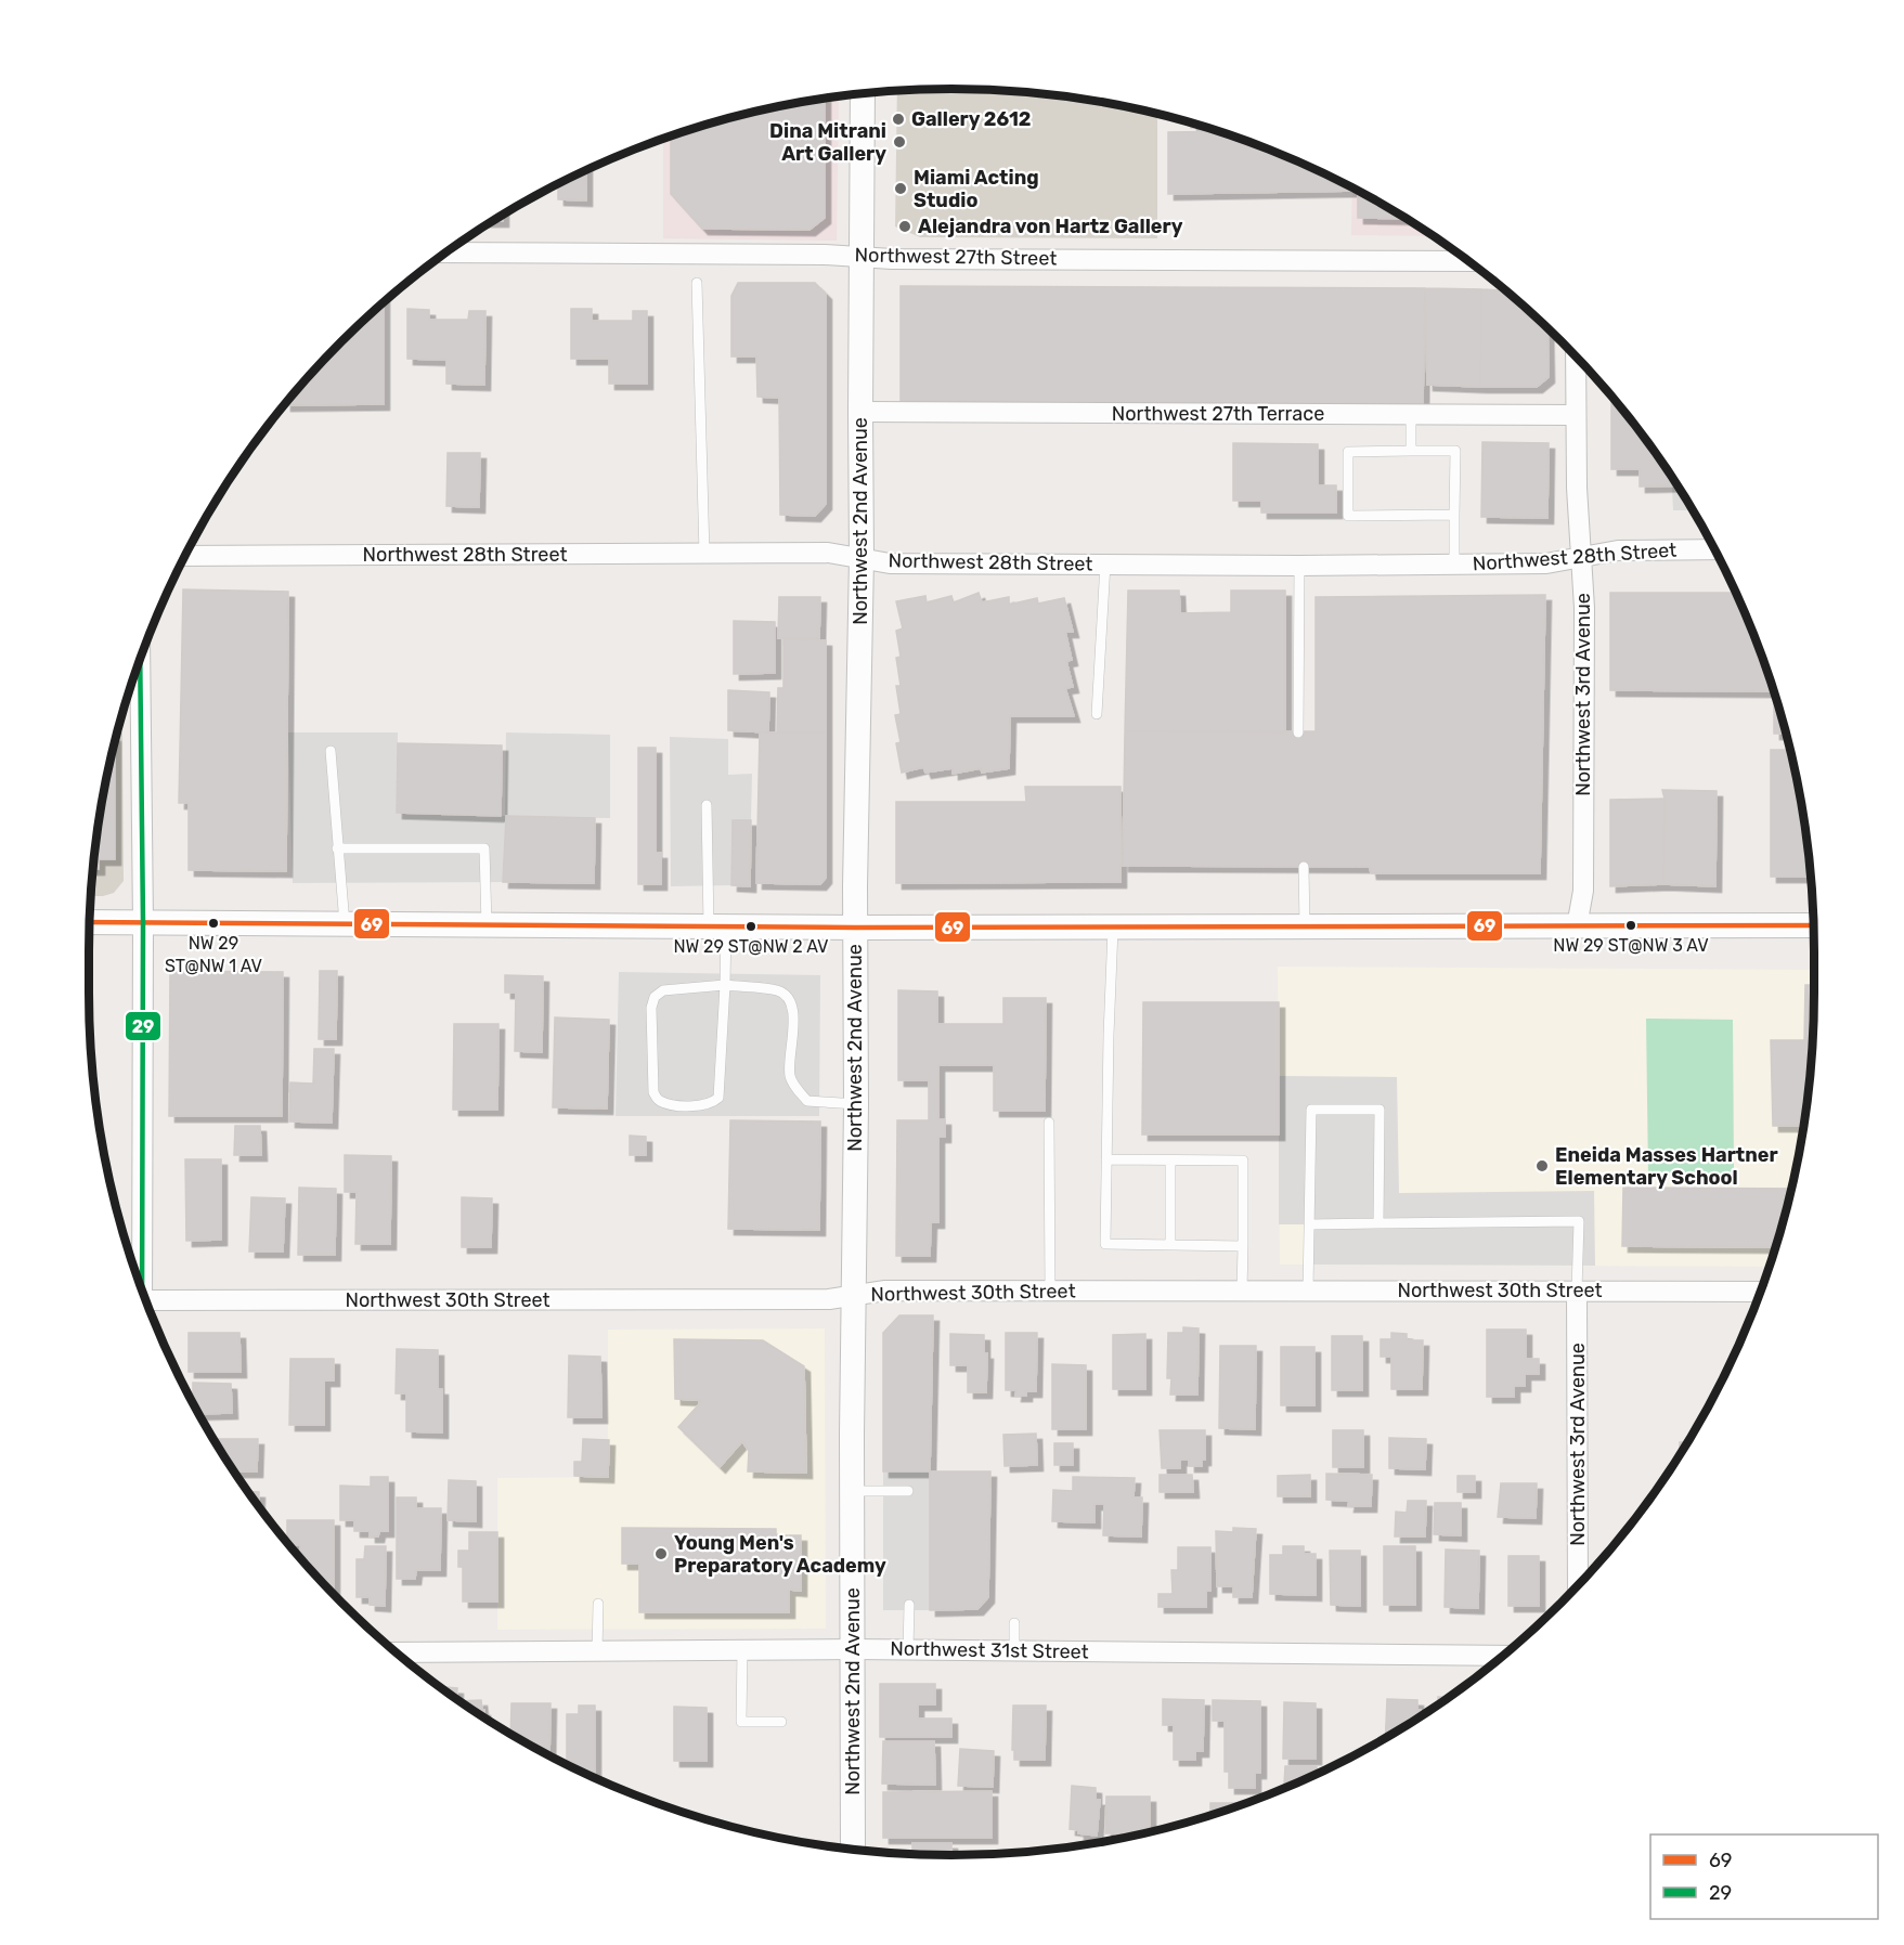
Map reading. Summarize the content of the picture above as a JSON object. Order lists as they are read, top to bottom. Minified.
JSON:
{"streets":{"street":["Northwest 27th Street","Northwest 27th Terrace","Northwest 2nd Avenue","Northwest 28th Street","Northwest 3rd Avenue","Northwest 30th Street","Northwest 31st Street"]},"crossings":[["Northwest 27th Street","Northwest 2nd Avenue"],["Northwest 27th Terrace","Northwest 2nd Avenue"],["Northwest 27th Terrace","Northwest 3rd Avenue"],["Northwest 2nd Avenue","Northwest 28th Street"],["Northwest 2nd Avenue","Northwest 30th Street"],["Northwest 2nd Avenue","Northwest 31st Street"],["Northwest 28th Street","Northwest 3rd Avenue"],["Northwest 3rd Avenue","Northwest 30th Street"]],"places":["Gallery 2612","Dina Mitrani Art Gallery","Miami Acting Studio","Alejandra von Hartz Gallery","NW 29 ST@NW 1 AV","NW 29 ST@NW 3 AV","NW 29 ST@NW 2 AV","Eneida Masses Hartner Elementary School","Young Men's Preparatory Academy"],"lines":["transit line 29","transit line 69"],"legend":["69","29"]}
